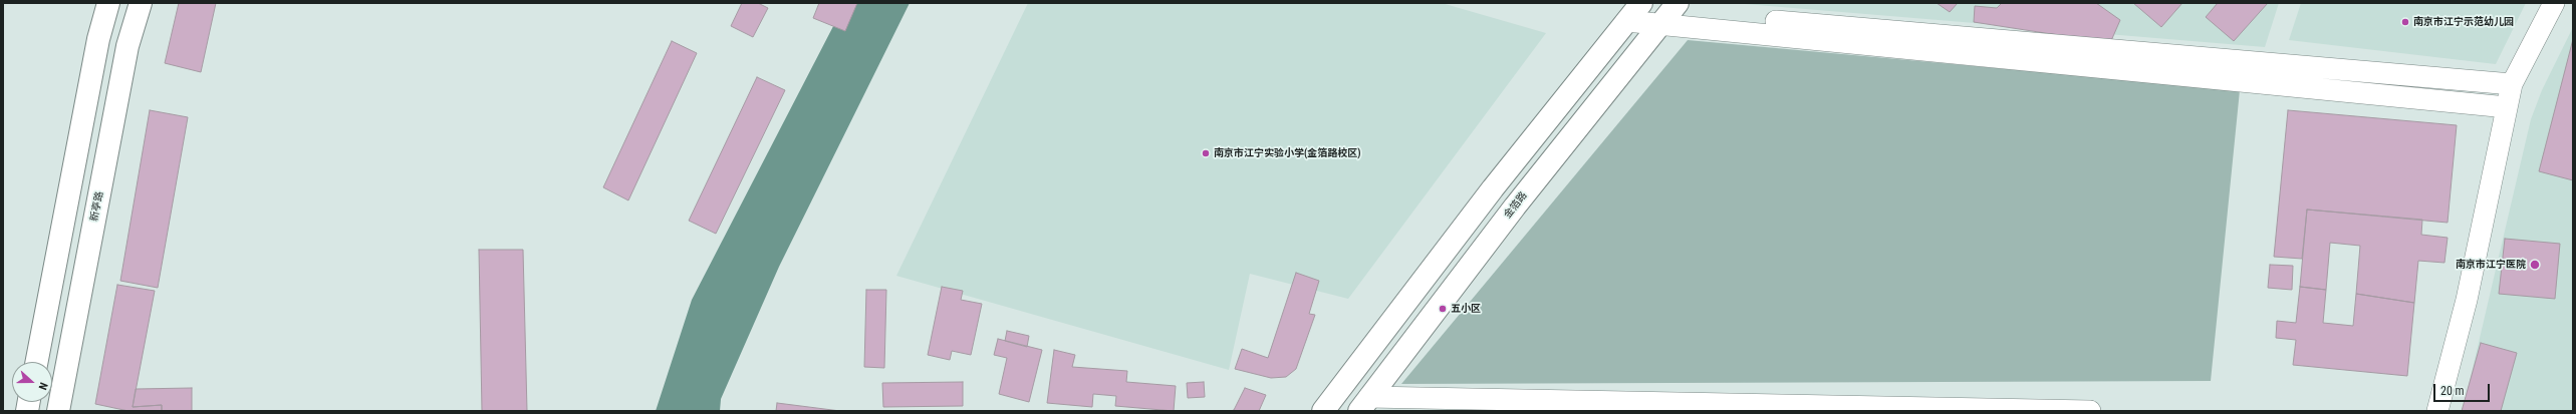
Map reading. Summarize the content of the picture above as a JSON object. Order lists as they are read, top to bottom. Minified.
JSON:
{"streets":{"main road":["金箔路","新亭路"]},"places":["南京市江宁示范幼儿园","南京市江宁实验小学(金箔路校区)","南京市江宁医院","五小区"],"scale_bar":"20 m","north":"right"}
